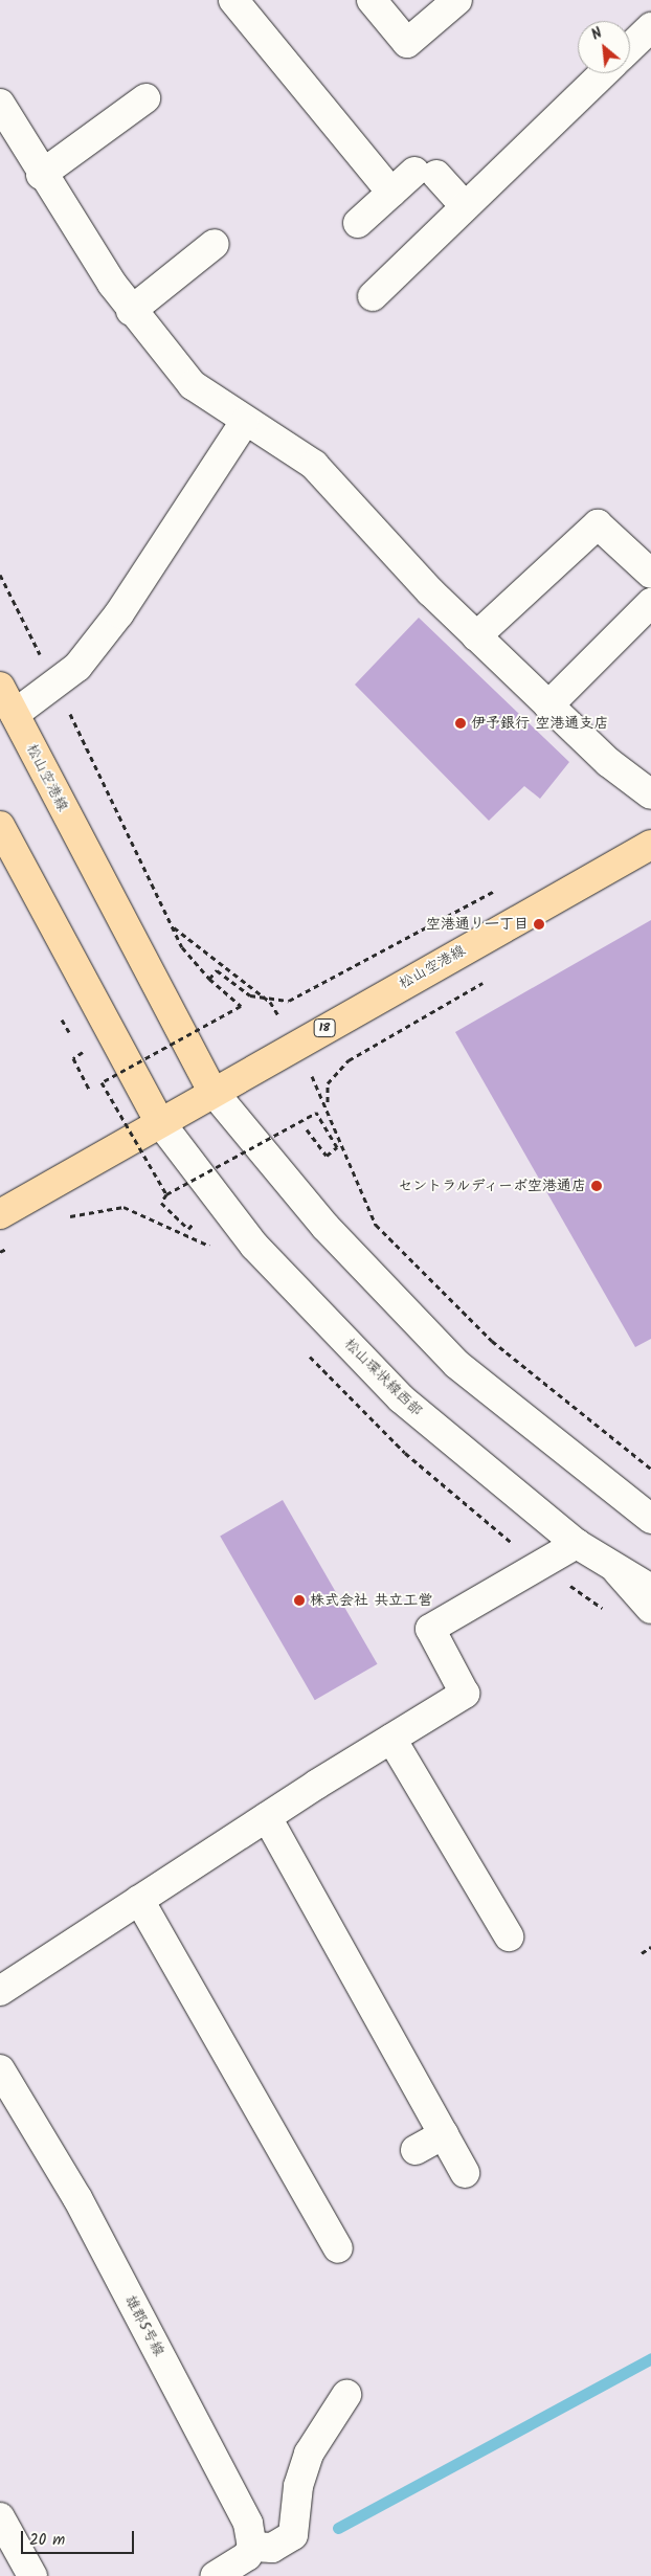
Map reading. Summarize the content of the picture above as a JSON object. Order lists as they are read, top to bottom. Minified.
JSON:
{"streets":{"main road":["松山空港線","18"],"street":["松山環状線西部","雄郡5号線"]},"crossings":[["松山空港線","松山環状線西部"]],"places":["伊予銀行 空港通支店","空港通り一丁目","セントラルディーボ空港通店","株式会社 共立工営"],"scale_bar":"20 m","north":"top left"}
